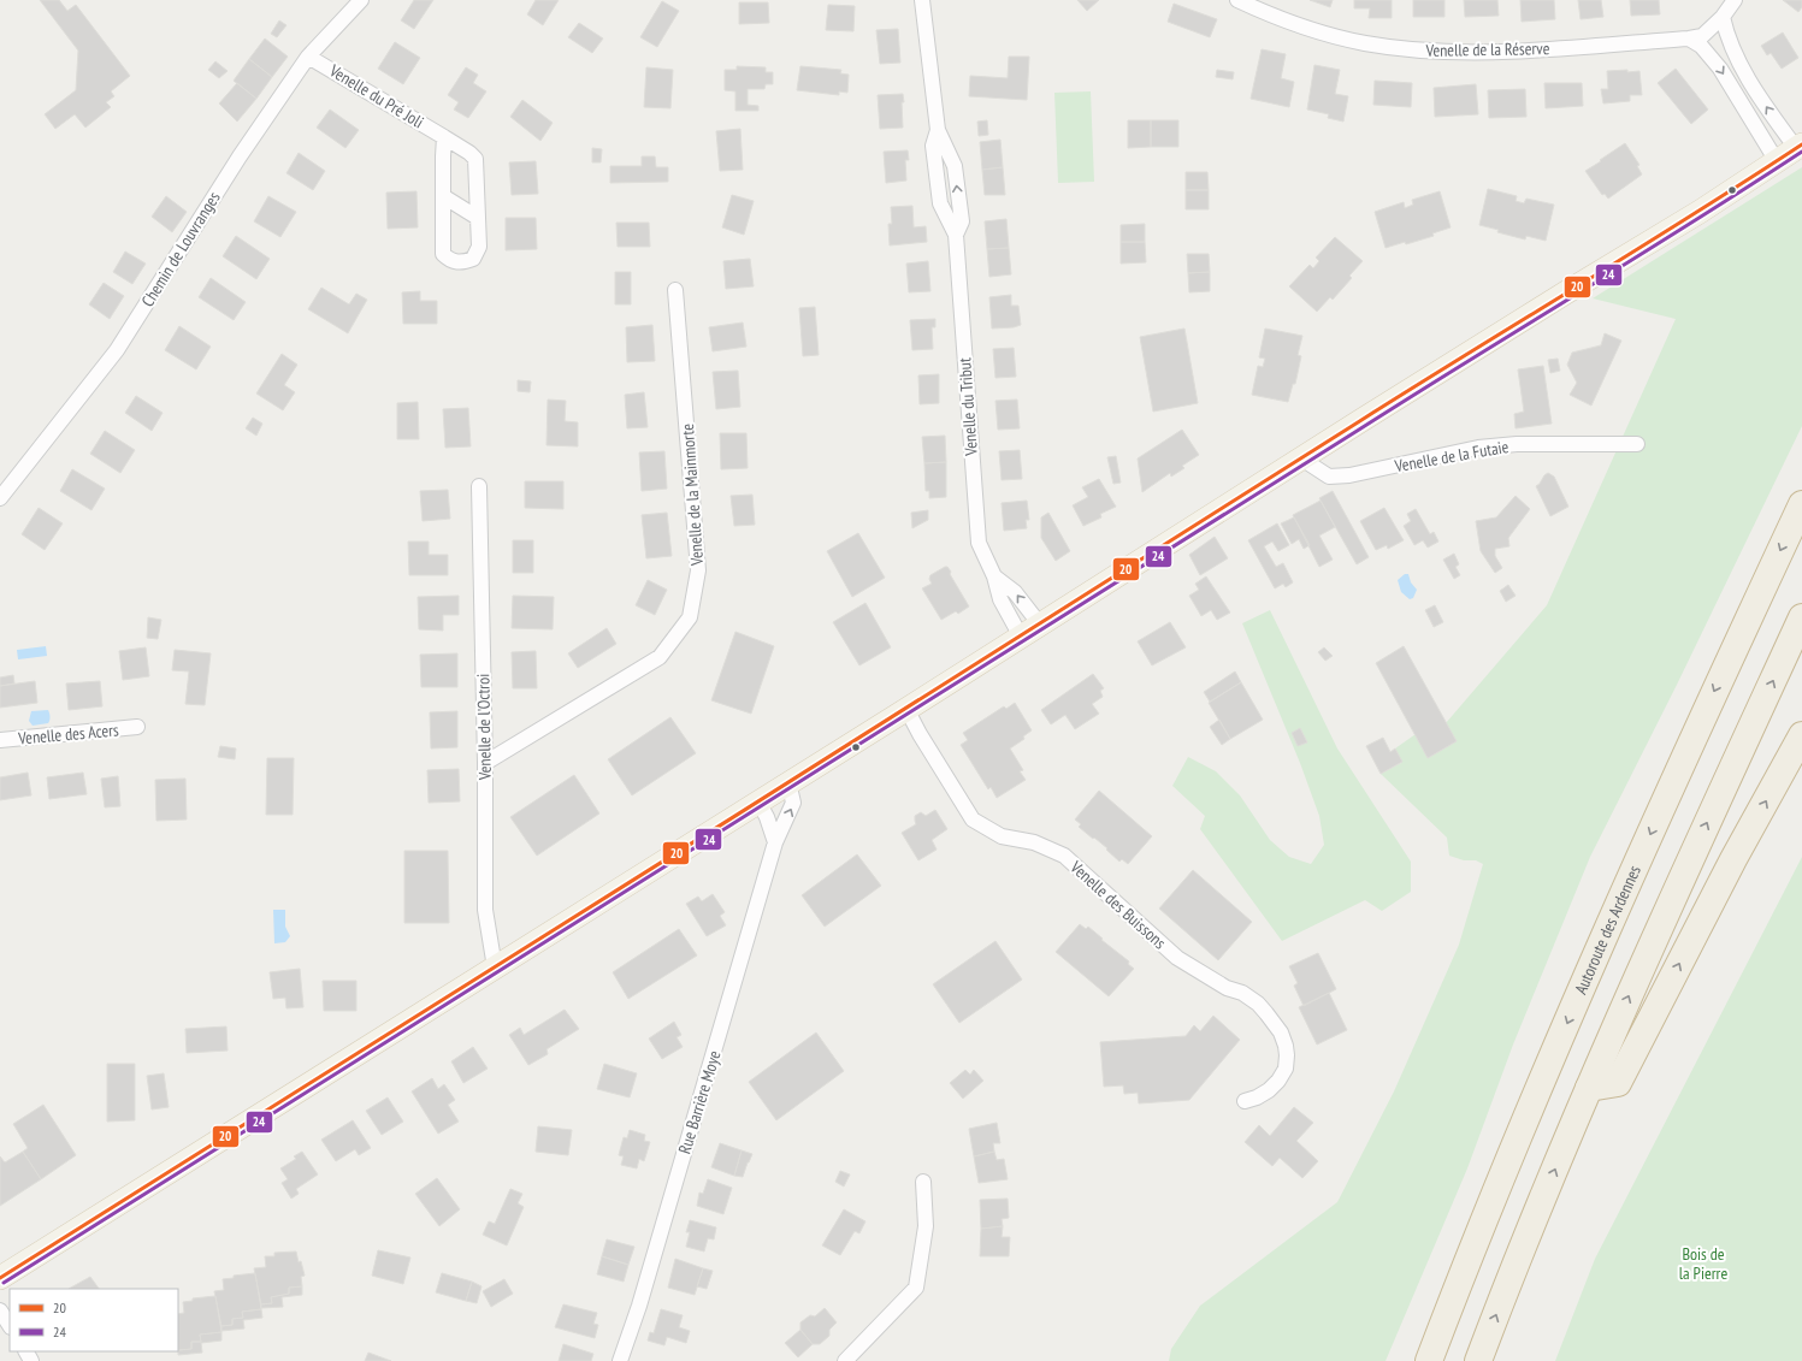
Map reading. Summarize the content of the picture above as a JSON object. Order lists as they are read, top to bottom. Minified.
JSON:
{"streets":{"highway":["Autoroute des Ardennes"],"street":["Venelle de la Réserve","Venelle du Pré Joli","Chemin de Louvranges","Venelle du Tribut","Venelle de la Futaie","Venelle de la Mainmorte","Venelle de l'Octroi","Venelle des Acers","Venelle des Buissons","Rue Barrière Moye"]},"crossings":[["Venelle du Pré Joli","Chemin de Louvranges"],["Venelle de la Mainmorte","Venelle de l'Octroi"]],"parks":["Bois de la Pierre"],"lines":["transit line 20","transit line 24"],"legend":["20","24"]}
